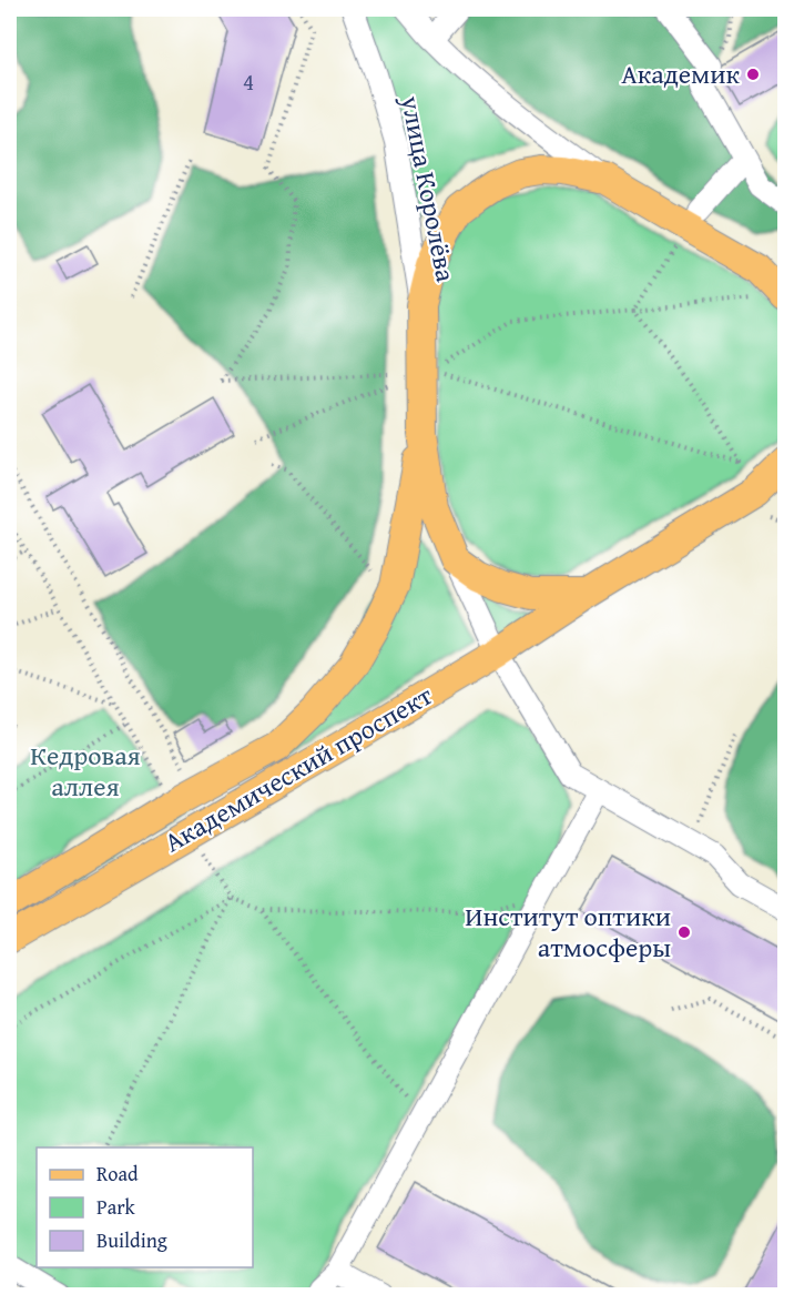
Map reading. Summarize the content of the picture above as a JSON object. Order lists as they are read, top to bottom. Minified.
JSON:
{"streets":{"main road":["Академический проспект"],"street":["улица Королёва"]},"parks":["Кедровая аллея"],"places":["Академик","Институт оптики атмосферы"],"house_numbers":["4"],"legend":["Road","Park","Building"]}
